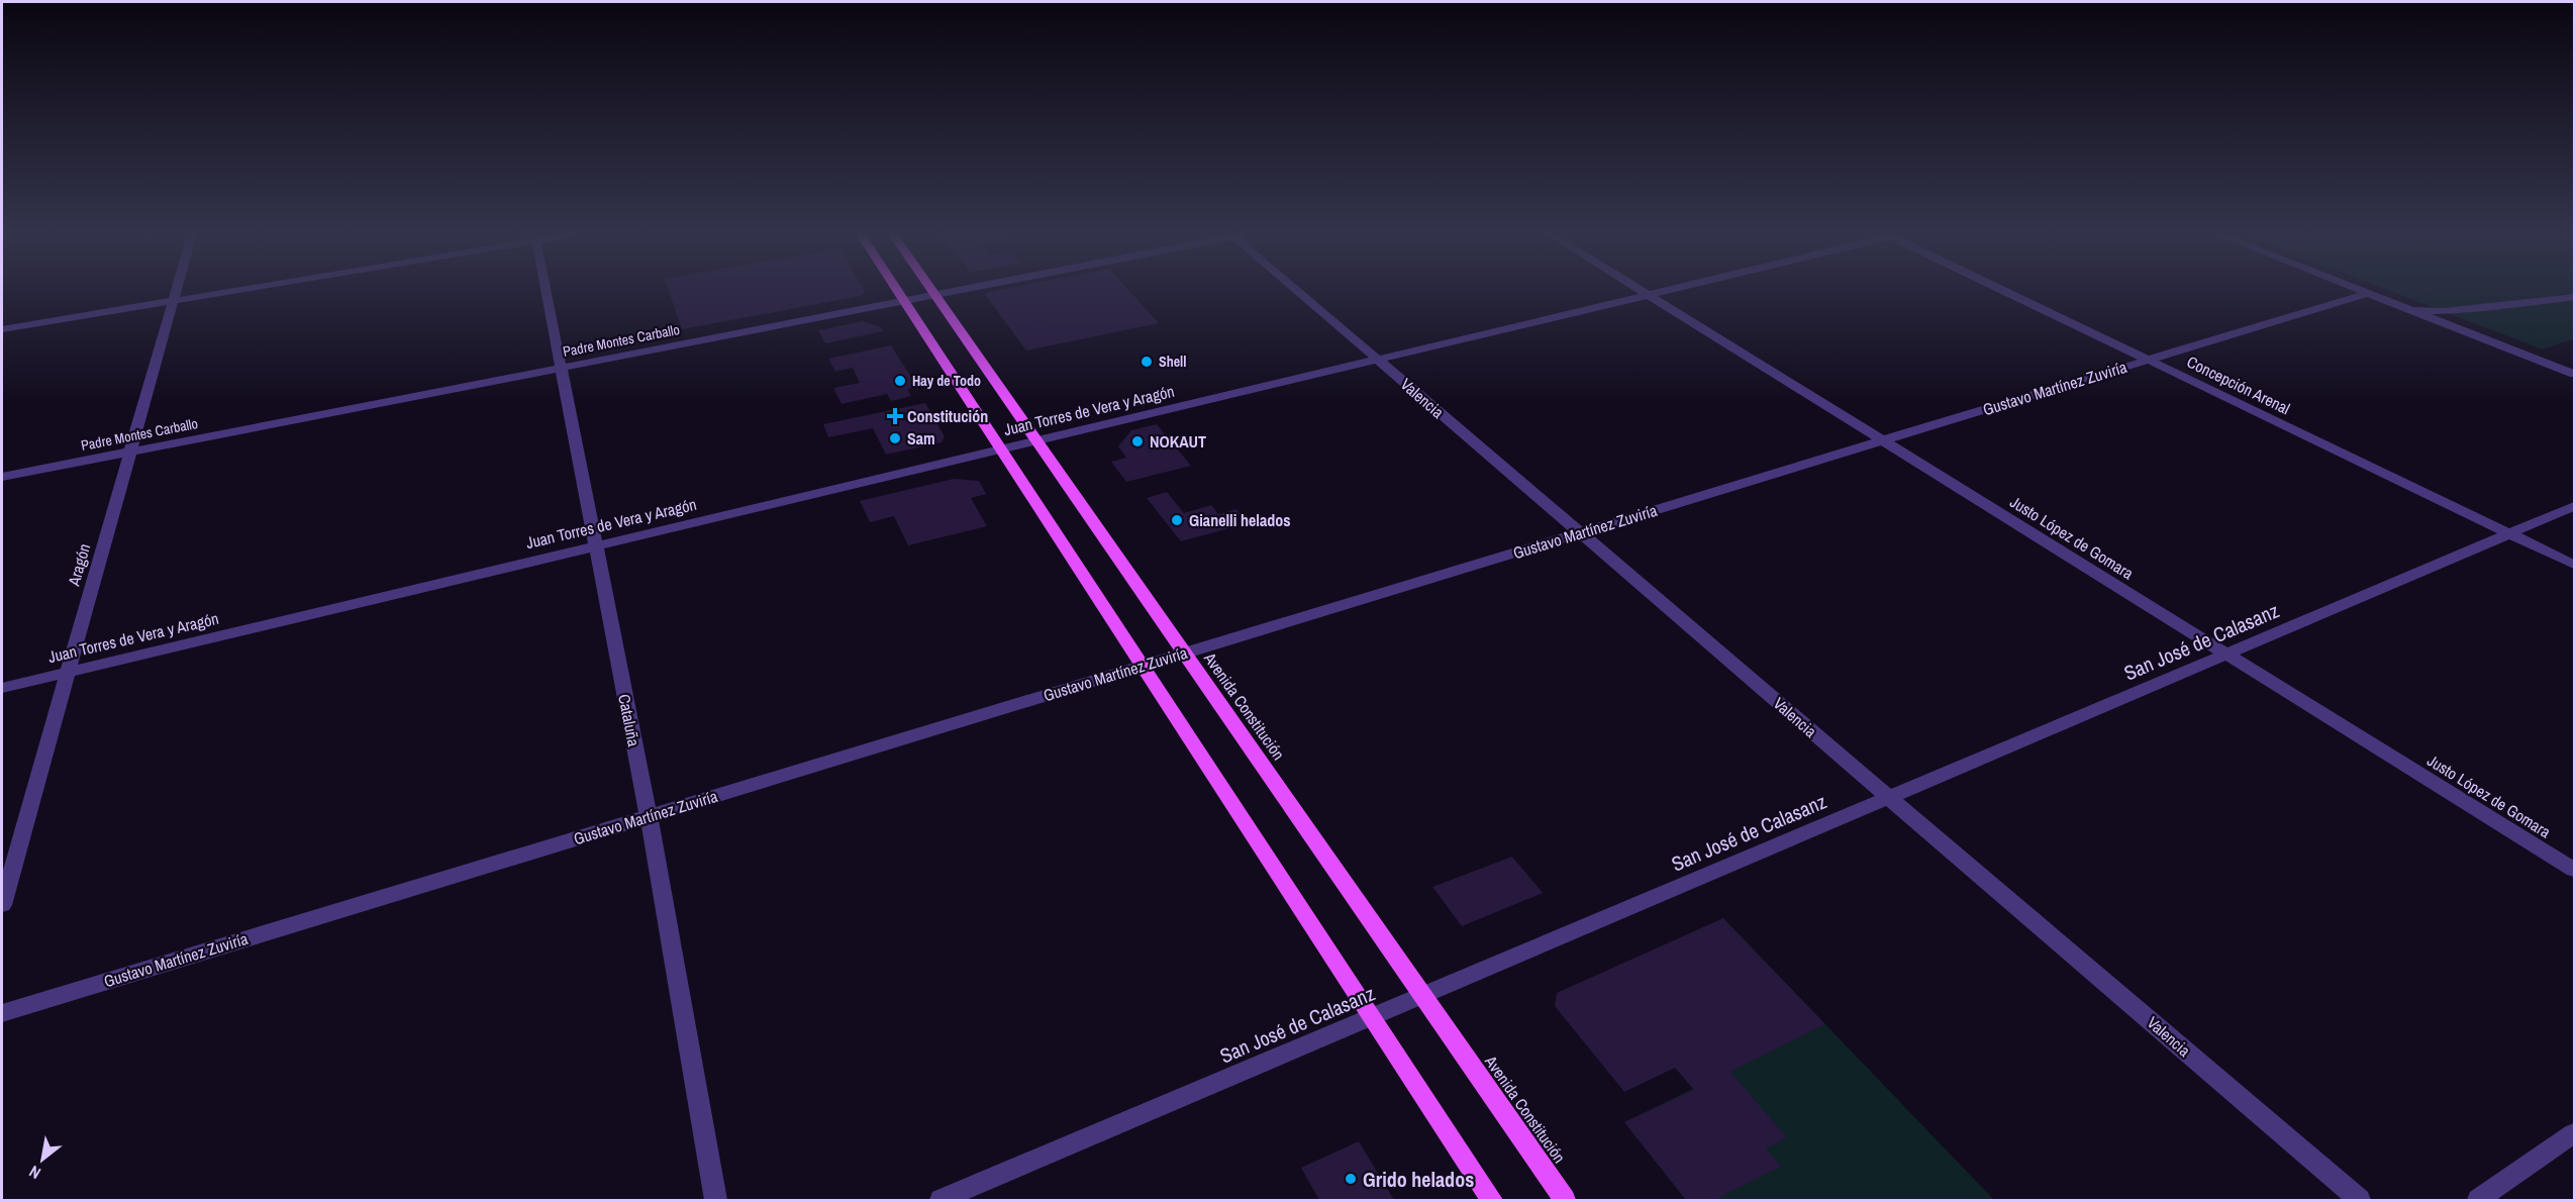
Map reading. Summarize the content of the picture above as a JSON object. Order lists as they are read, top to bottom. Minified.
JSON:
{"streets":{"main road":["Avenida Constitución"],"street":["Padre Montes Carballo","Concepción Arenal","Gustavo Martínez Zuviría","Valencia","Juan Torres de Vera y Aragón","Justo López de Gomara","Aragón","San José de Calasanz","Cataluña"]},"crossings":[["Padre Montes Carballo","Aragón"],["Padre Montes Carballo","Avenida Constitución"],["Padre Montes Carballo","Cataluña"],["Concepción Arenal","Gustavo Martínez Zuviría"],["Concepción Arenal","San José de Calasanz"],["Gustavo Martínez Zuviría","Valencia"],["Gustavo Martínez Zuviría","Justo López de Gomara"],["Gustavo Martínez Zuviría","Avenida Constitución"],["Gustavo Martínez Zuviría","Cataluña"],["Valencia","Juan Torres de Vera y Aragón"],["Valencia","San José de Calasanz"],["Juan Torres de Vera y Aragón","Justo López de Gomara"],["Juan Torres de Vera y Aragón","Aragón"],["Juan Torres de Vera y Aragón","Avenida Constitución"],["Juan Torres de Vera y Aragón","Cataluña"],["Justo López de Gomara","San José de Calasanz"],["San José de Calasanz","Avenida Constitución"]],"places":{"other":["Shell","Hay de Todo","Sam","NOKAUT","Gianelli helados","Grido helados"],"health":["Constitución"]},"north":"bottom left"}
